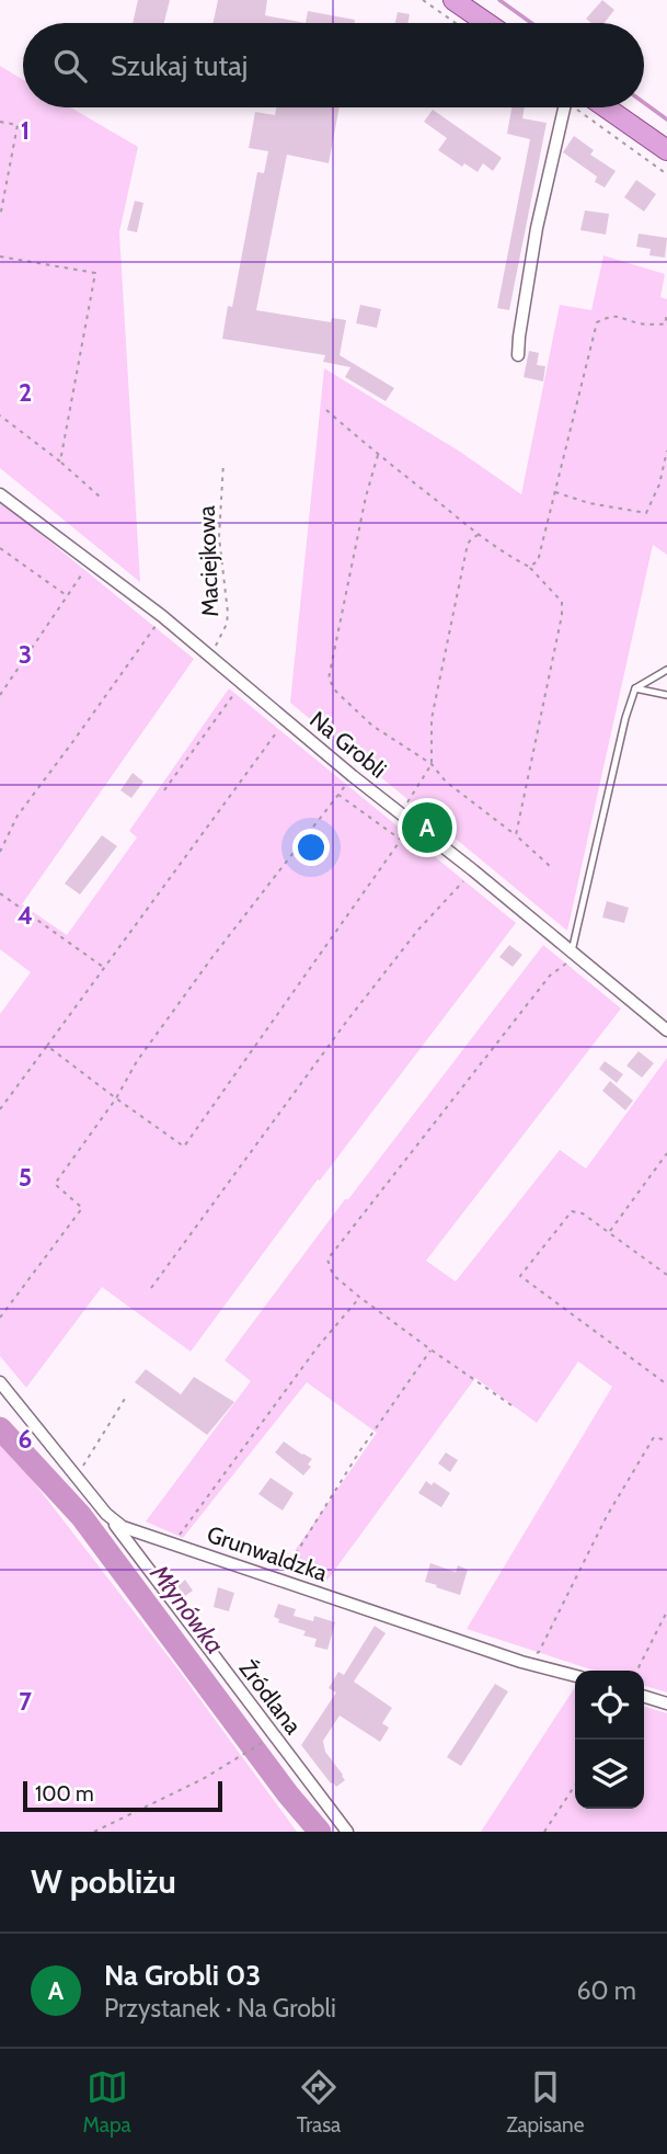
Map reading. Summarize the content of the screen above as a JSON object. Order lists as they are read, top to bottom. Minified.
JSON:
{"streets":{"street":["Na Grobli","Grunwaldzka","Źródlana"],"path":["Maciejkowa"]},"crossings":[["Maciejkowa","Na Grobli"],["Grunwaldzka","Źródlana"]],"water":["Młynówka"],"scale_bar":"100 m","page":{"search":"Szukaj tutaj","pins":"A","scale":"100 m","heading":"W pobliżu","list":[{"mark":"A","name":"Na Grobli 03","note":"Przystanek · Na Grobli","value":"60 m"}],"nav":["Mapa","Trasa","Zapisane"]},"grid":{"rows":["1","2","3","4","5","6","7"]}}
